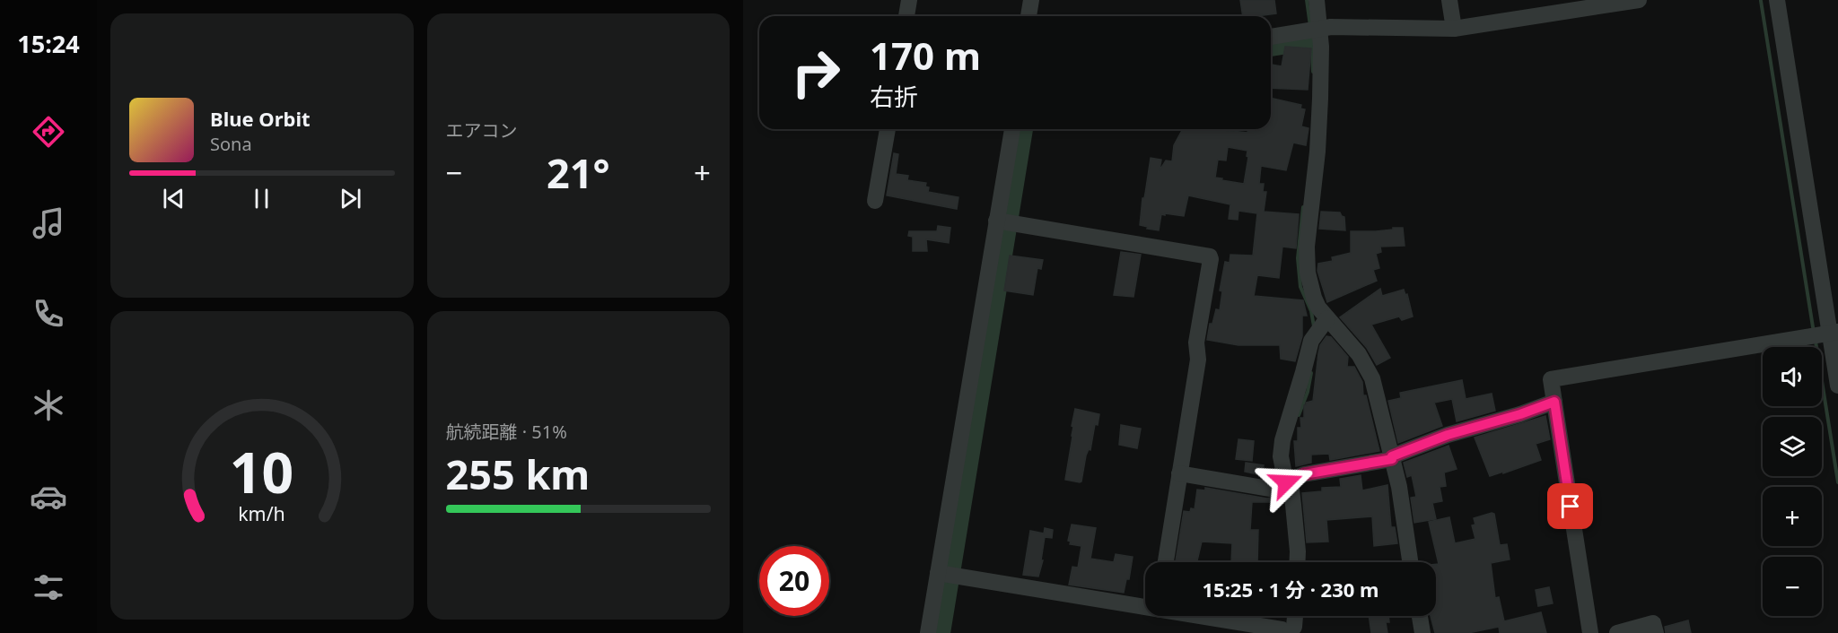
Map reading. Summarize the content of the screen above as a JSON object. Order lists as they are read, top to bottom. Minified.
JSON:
{"page":{"tabs":"15:24","tile":["エアコン",["航続距離 · 51%","255 km"]],"turn":["170 m","右折"],"song":["Blue Orbit","Sona"],"heat":["−","21°","+"],"map_buttons":["+","−"],"limit":"20","trip":"15:25 · 1 分 · 230 m","gauge":["10","km/h"]}}
